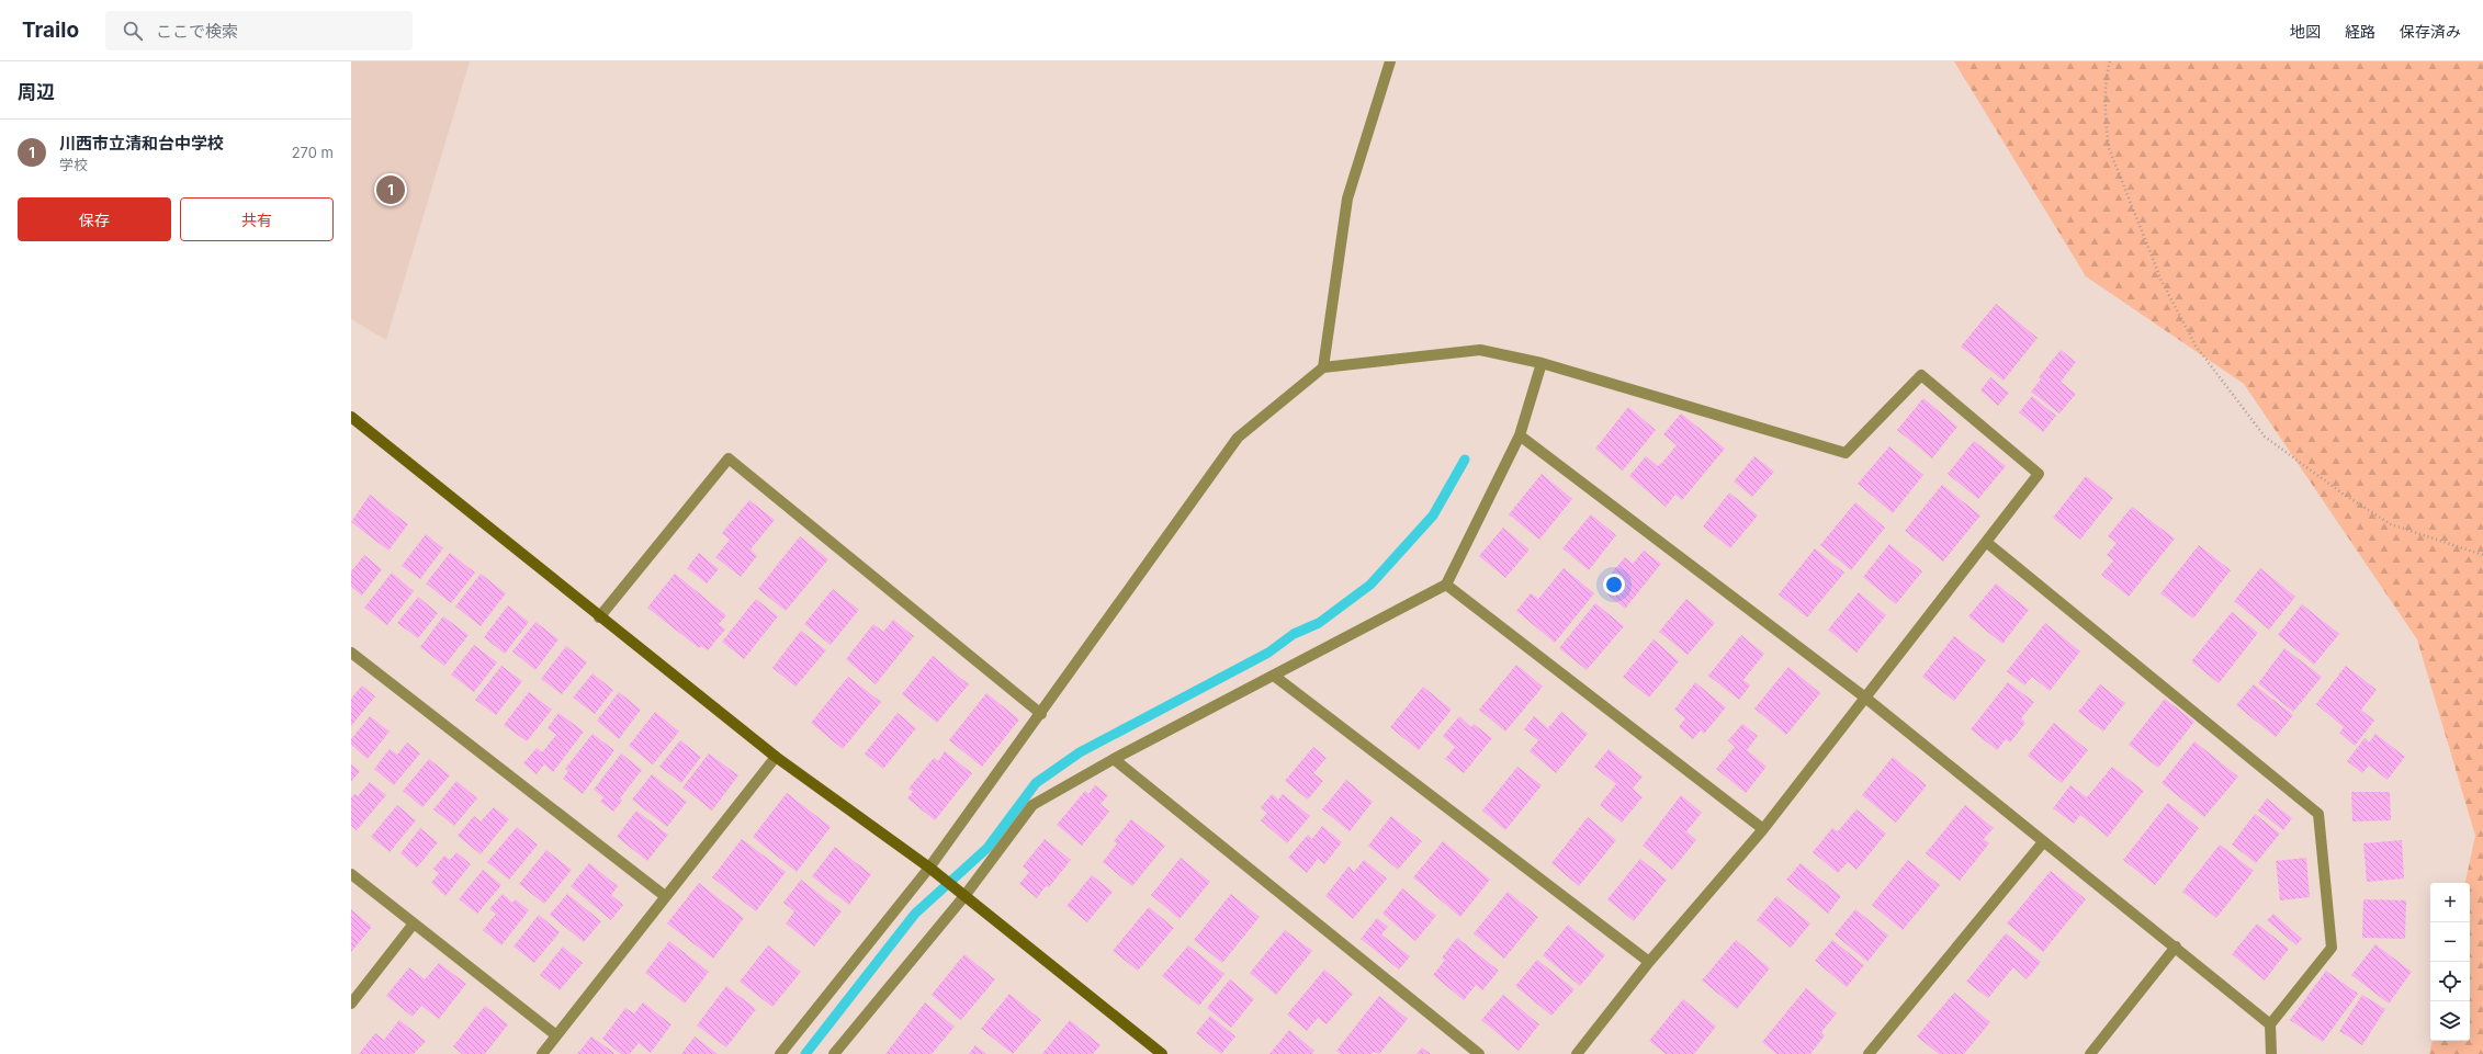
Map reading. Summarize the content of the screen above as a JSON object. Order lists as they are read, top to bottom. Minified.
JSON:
{"page":{"header":"Trailo","search":"ここで検索","nav":["地図","経路","保存済み"],"heading":"周辺","list":[{"mark":"1","name":"川西市立清和台中学校","note":"学校","value":"270 m"}],"pins":"1","buttons":["保存","共有"],"map_buttons":["+","−"]}}
